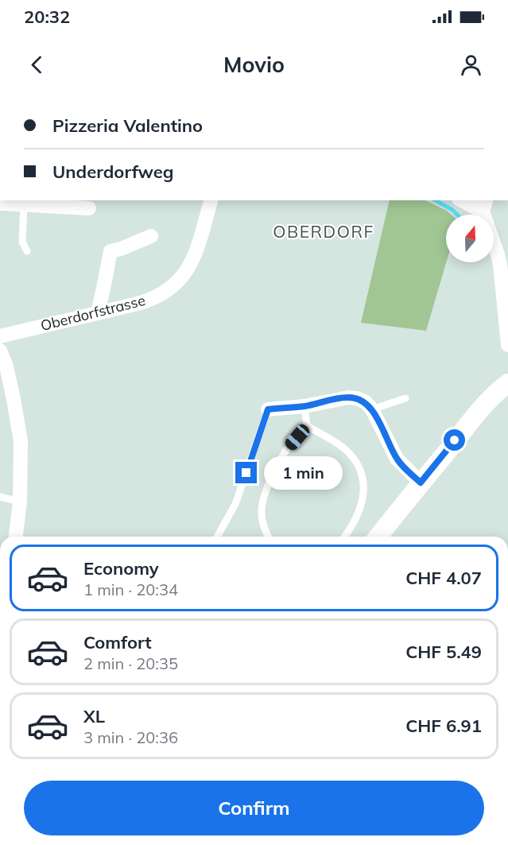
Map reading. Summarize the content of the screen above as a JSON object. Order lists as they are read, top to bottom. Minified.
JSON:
{"streets":{"street":["Oberdorfstrasse"]},"districts":["OBERDORF"],"north":"top","page":{"status":"20:32","header":"Movio","banner":["Pizzeria Valentino","Underdorfweg"],"bubble":"1 min","list":[{"name":"Economy","note":"1 min · 20:34","value":"CHF 4.07"},{"name":"Comfort","note":"2 min · 20:35","value":"CHF 5.49"},{"name":"XL","note":"3 min · 20:36","value":"CHF 6.91"}],"buttons":"Confirm"}}
